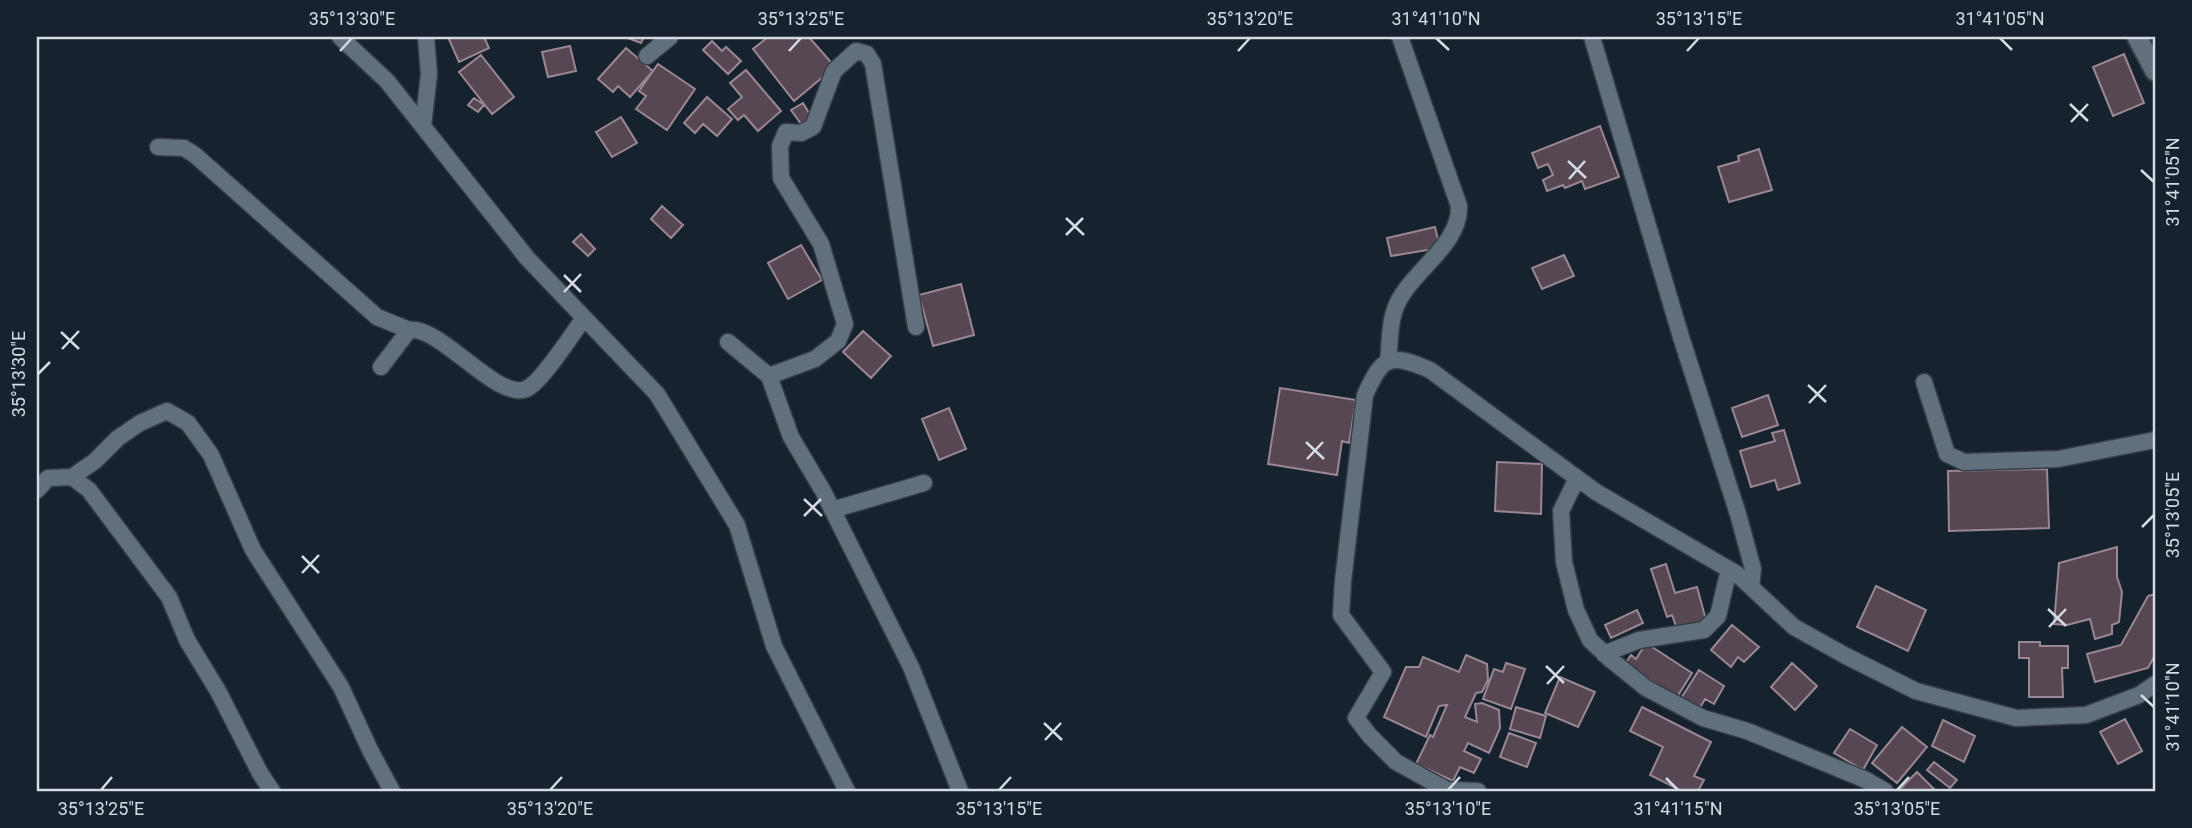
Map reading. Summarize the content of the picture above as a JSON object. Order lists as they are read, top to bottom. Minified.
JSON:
{"coordinates":["35°13'30\"E","35°13'25\"E","35°13'20\"E","31°41'10\"N","35°13'15\"E","31°41'05\"N","35°13'05\"E","35°13'10\"E","31°41'15\"N"]}
